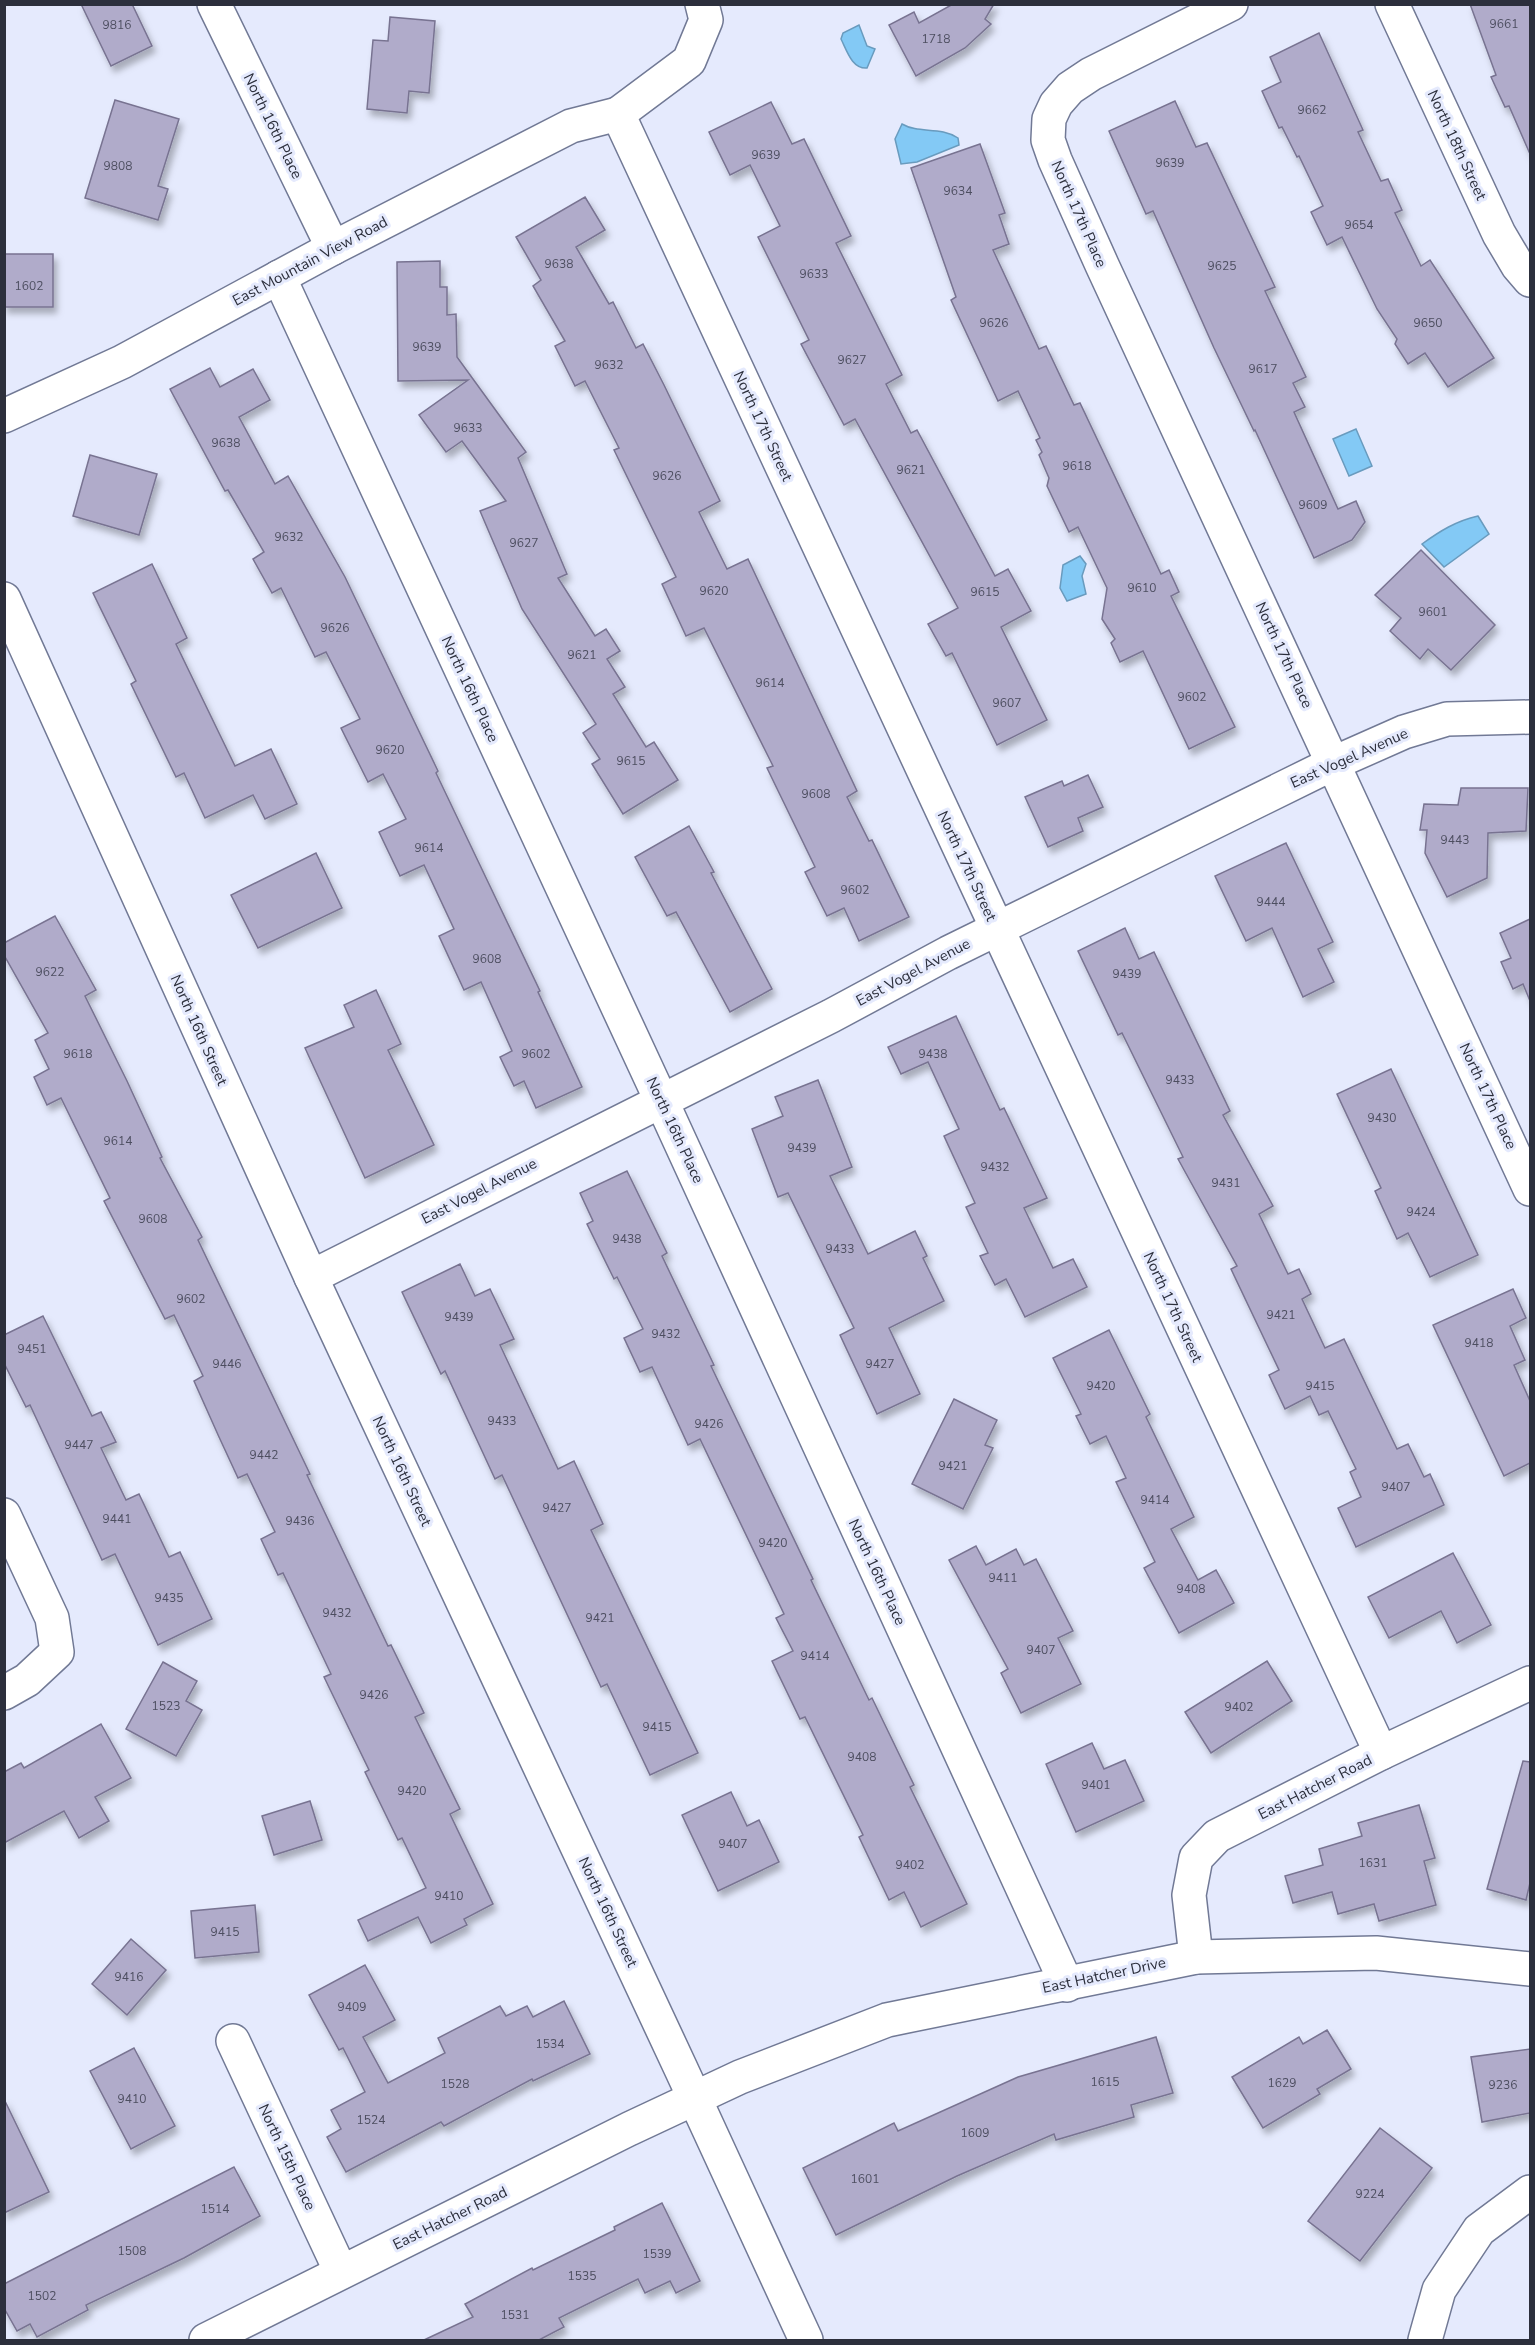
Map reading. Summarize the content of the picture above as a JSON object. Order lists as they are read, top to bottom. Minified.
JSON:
{"streets":{"street":["North 16th Place","North 18th Street","North 17th Place","East Mountain View Road","North 17th Street","East Vogel Avenue","North 16th Street","East Hatcher Road","East Hatcher Drive","North 15th Place"]},"crossings":[["North 16th Place","East Mountain View Road"],["North 16th Place","East Vogel Avenue"],["North 16th Place","East Hatcher Drive"],["North 17th Place","East Vogel Avenue"],["East Mountain View Road","North 17th Street"],["North 17th Street","East Vogel Avenue"],["North 17th Street","East Hatcher Road"],["East Vogel Avenue","North 16th Street"],["North 16th Street","East Hatcher Road"],["North 16th Street","East Hatcher Drive"],["East Hatcher Road","East Hatcher Drive"],["East Hatcher Road","North 15th Place"]],"house_numbers":["9661","9816","1718","9662","9639","9639","9808","9634","9654","9638","9625","9633","1602","9626","9650","9639","9627","9632","9617","9633","9638","9618","9621","9626","9609","9632","9627","9610","9620","9615","9601","9626","9621","9614","9602","9607","9620","9615","9608","9443","9614","9602","9444","9608","9622","9439","9618","9602","9438","9433","9430","9614","9439","9432","9431","9424","9608","9438","9433","9602","9421","9439","9432","9418","9451","9446","9427","9420","9415","9433","9426","9447","9442","9421","9407","9414","9427","9441","9436","9420","9411","9408","9435","9432","9421","9407","9414","9426","1523","9402","9415","9408","9401","9420","9407","1631","9402","9410","9415","9416","9409","1534","1615","1629","1528","9236","9410","1524","1609","1601","9224","1514","1508","1539","1535","1502","1531"]}
